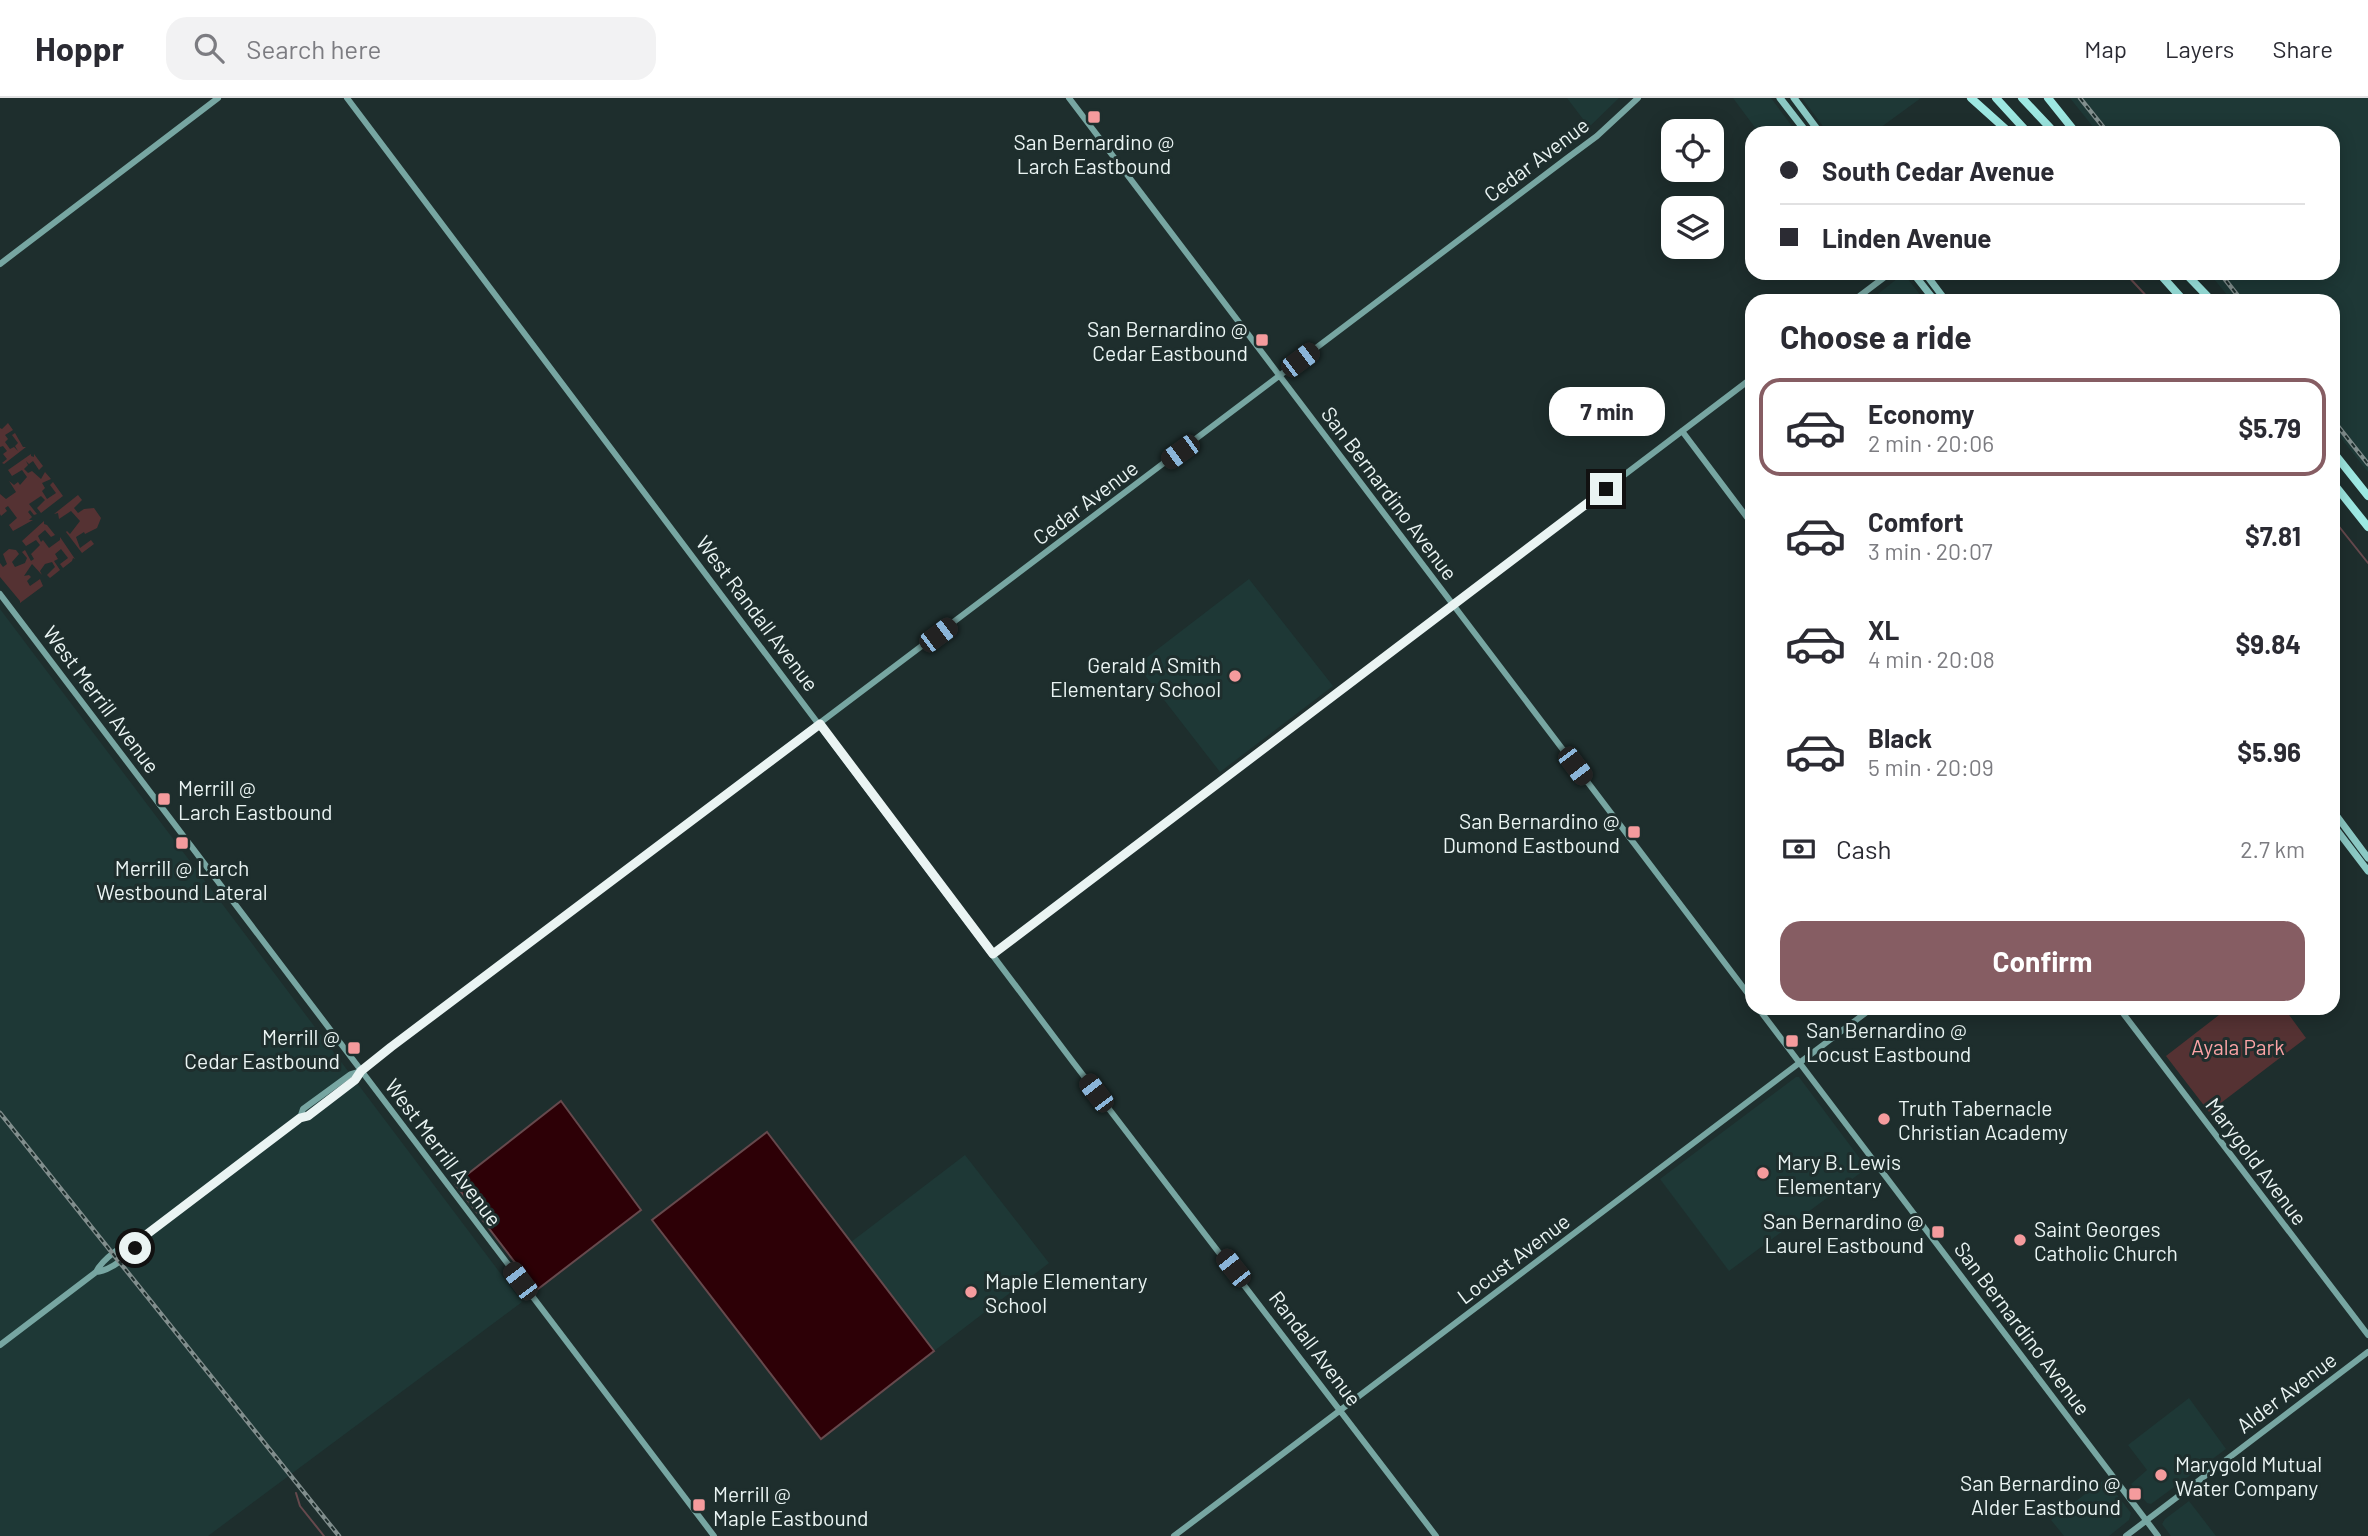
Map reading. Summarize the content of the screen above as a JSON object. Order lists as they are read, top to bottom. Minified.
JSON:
{"streets":{"main road":["Cedar Avenue","San Bernardino Avenue","West Randall Avenue","West Merrill Avenue","Marygold Avenue","Locust Avenue","Randall Avenue","Alder Avenue"]},"crossings":[["Cedar Avenue","San Bernardino Avenue"],["Cedar Avenue","West Randall Avenue"],["Cedar Avenue","West Merrill Avenue"],["San Bernardino Avenue","Locust Avenue"],["San Bernardino Avenue","Alder Avenue"],["West Randall Avenue","Randall Avenue"],["Locust Avenue","Randall Avenue"]],"parks":["Ayala Park"],"places":{"transit":["San Bernardino @ Larch Eastbound","San Bernardino @ Cedar Eastbound","Merrill @ Larch Eastbound","San Bernardino @ Dumond Eastbound","Merrill @ Larch Westbound Lateral","San Bernardino @ Locust Eastbound","Merrill @ Cedar Eastbound","San Bernardino @ Laurel Eastbound","San Bernardino @ Alder Eastbound","Merrill @ Maple Eastbound"],"other":["Gerald A Smith Elementary School","Truth Tabernacle Christian Academy","Mary B. Lewis Elementary","Saint Georges Catholic Church","Maple Elementary School","Marygold Mutual Water Company"]},"page":{"header":"Hoppr","search":"Search here","nav":["Map","Layers","Share"],"banner":["South Cedar Avenue","Linden Avenue"],"heading":"Choose a ride","list":[{"name":"Economy","note":"2 min · 20:06","value":"$5.79"},{"name":"Comfort","note":"3 min · 20:07","value":"$7.81"},{"name":"XL","note":"4 min · 20:08","value":"$9.84"},{"name":"Black","note":"5 min · 20:09","value":"$5.96"}],"bubble":"7 min","pay":["Cash","2.7 km"],"buttons":"Confirm"}}
